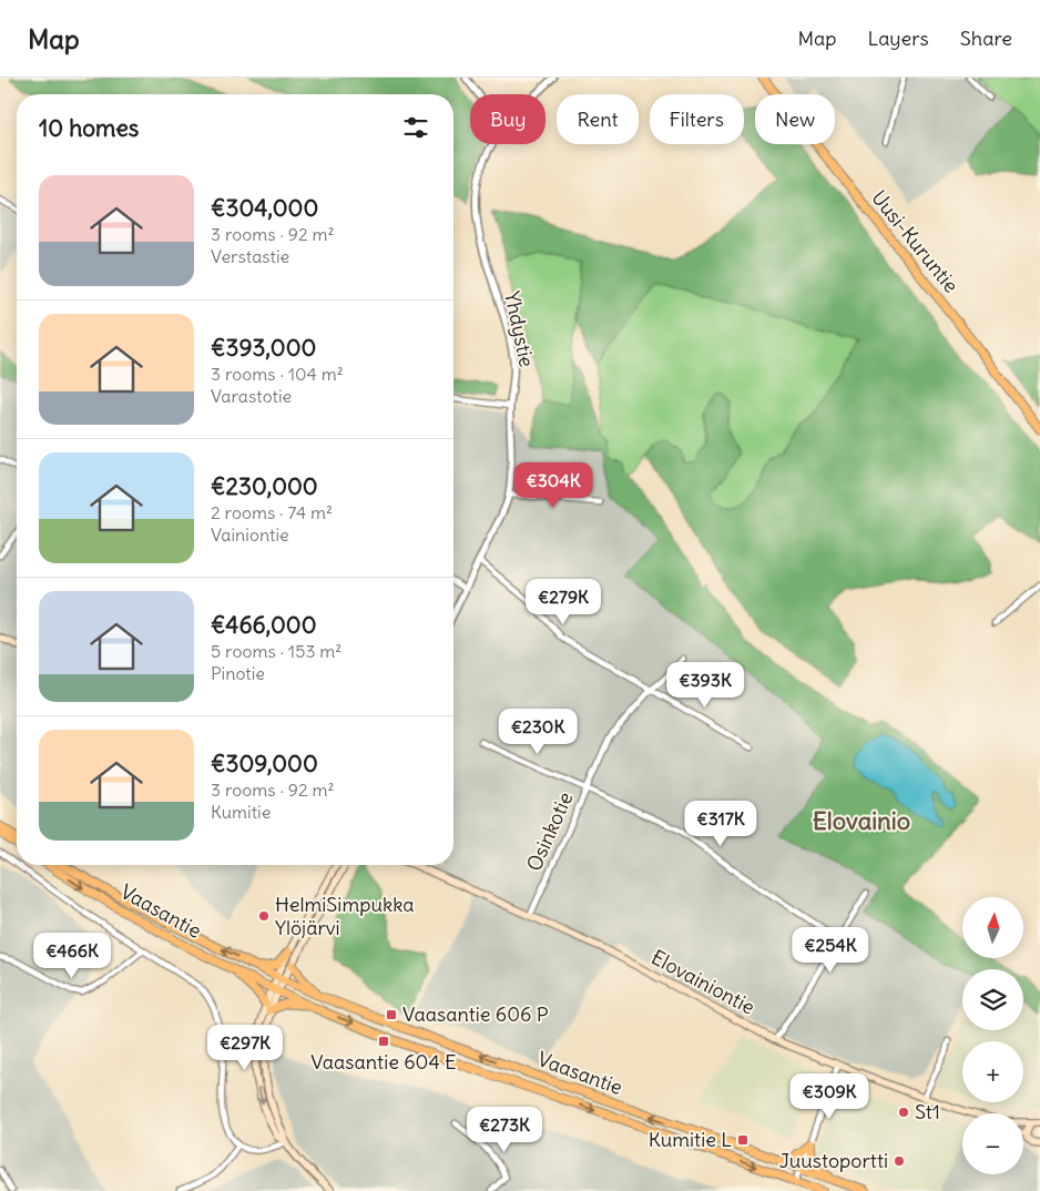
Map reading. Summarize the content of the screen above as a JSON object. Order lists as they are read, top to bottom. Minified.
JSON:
{"streets":{"main road":["Uusi-Kuruntie","Vaasantie","Elovainiontie"],"street":["Yhdystie","Osinkotie"]},"crossings":[["Osinkotie","Elovainiontie"]],"districts":["Elovainio"],"places":{"other":["HelmiSimpukka Ylöjärvi","St1","Juustoportti"],"transit":["Vaasantie 606 P","Vaasantie 604 E","Kumitie L"]},"north":"top","page":{"header":"Map","nav":["Map","Layers","Share"],"chip":["Buy","Rent","Filters","New"],"heading":"10 homes","list":[{"name":"€304,000","note":"3 rooms · 92 m² · Verstastie"},{"name":"€393,000","note":"3 rooms · 104 m² · Varastotie"},{"name":"€230,000","note":"2 rooms · 74 m² · Vainiontie"},{"name":"€466,000","note":"5 rooms · 153 m² · Pinotie"},{"name":"€309,000","note":"3 rooms · 92 m² · Kumitie"}],"price":["€304K","€279K","€393K","€230K","€317K","€254K","€466K","€297K","€309K","€273K"],"map_buttons":["+","−"]}}
